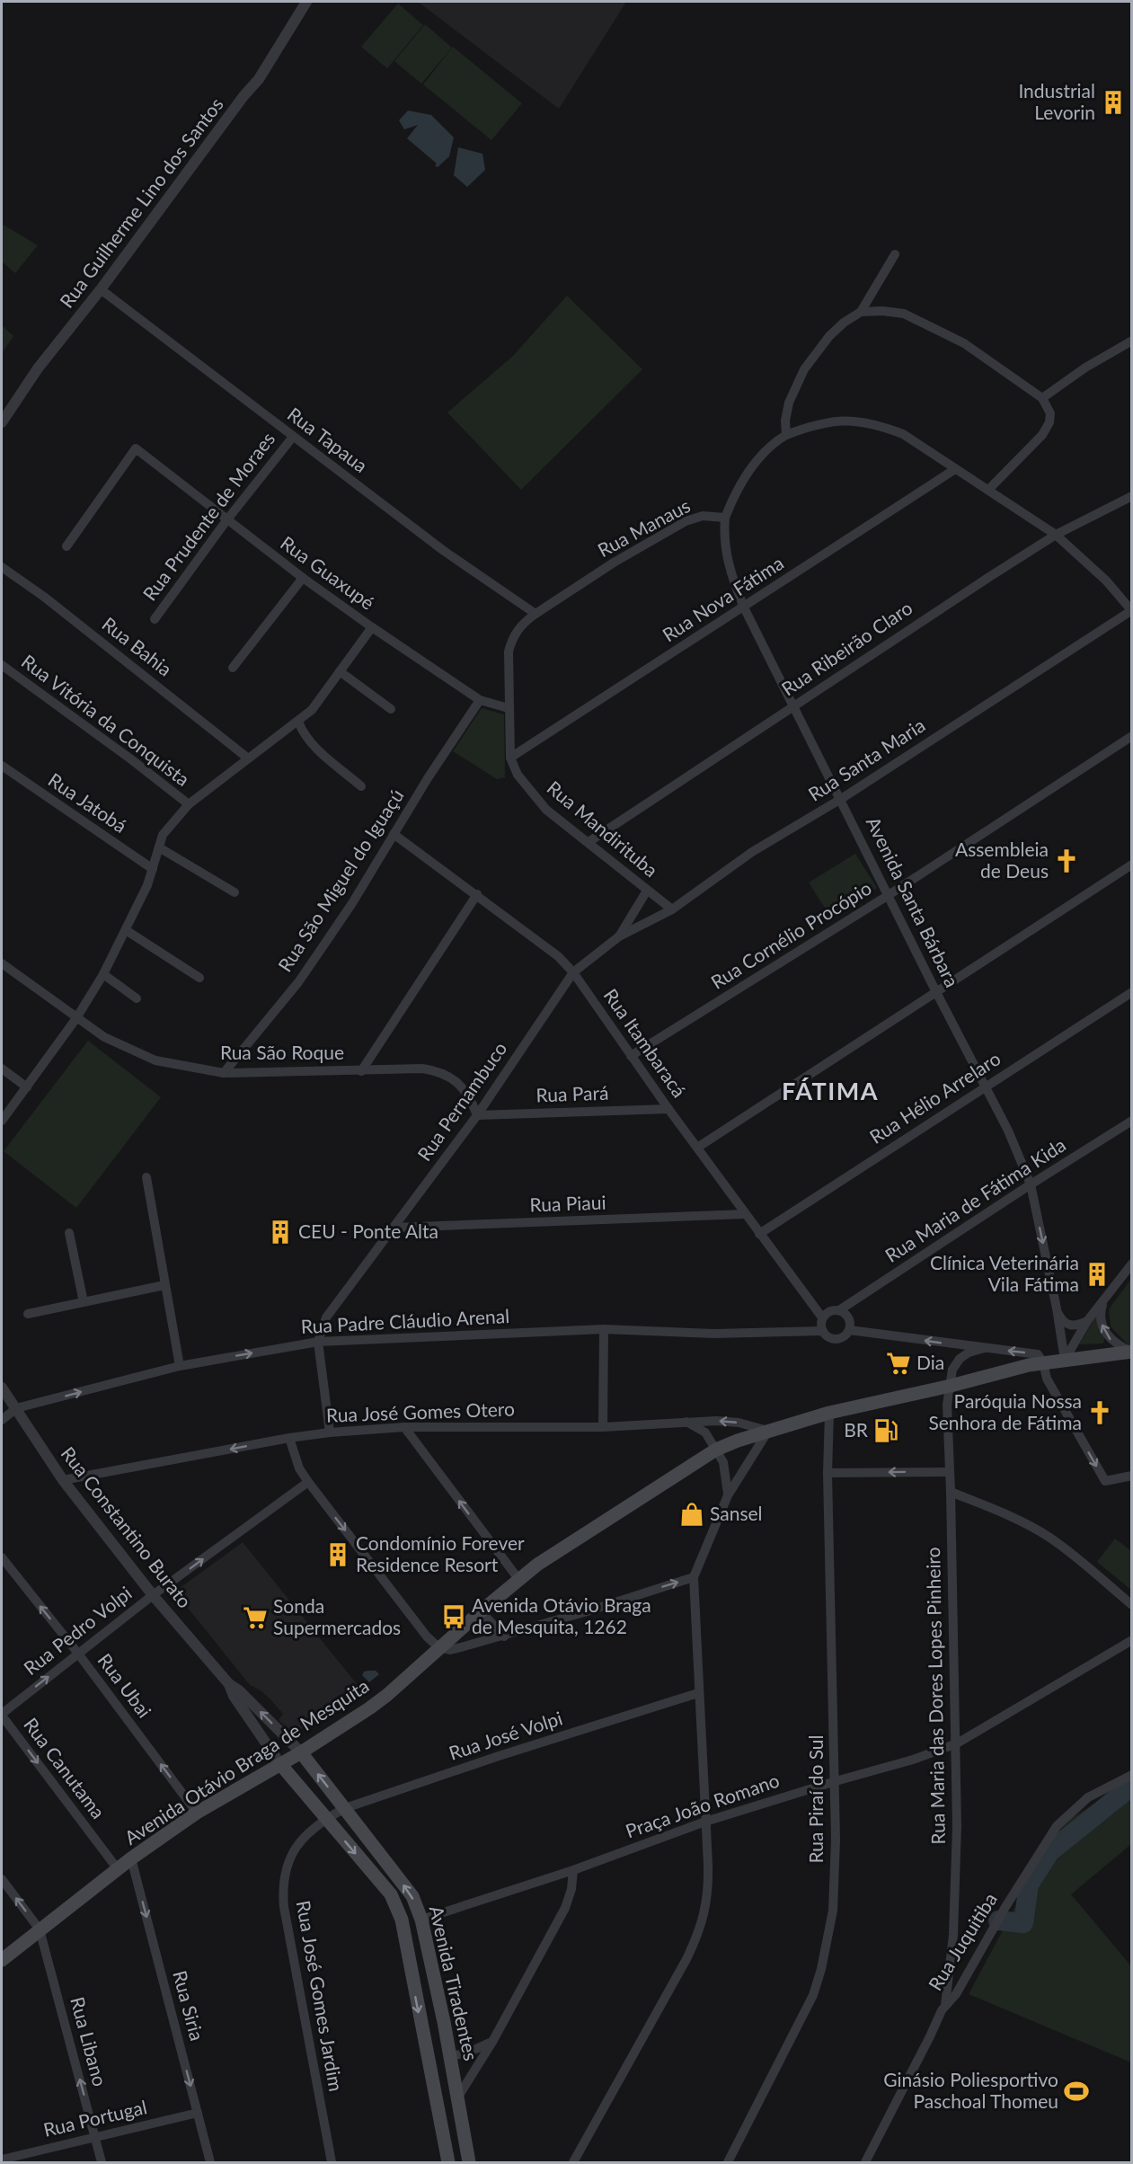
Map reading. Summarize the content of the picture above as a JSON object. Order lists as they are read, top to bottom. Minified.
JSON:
{"streets":{"main road":["Avenida Otávio Braga de Mesquita","Avenida Tiradentes"],"street":["Rua Guilherme Lino dos Santos","Rua Tapaua","Rua Prudente de Moraes","Rua Manaus","Rua Guaxupé","Rua Nova Fátima","Rua Bahia","Rua Ribeirão Claro","Rua Vitória da Conquista","Rua Santa Maria","Rua Jatobá","Rua Mandirituba","Rua São Miguel do Iguaçú","Avenida Santa Bárbara","Rua Cornélio Procópio","Rua Itambaracá","Rua São Roque","Rua Pará","Rua Hélio Arrelaro","Rua Pernambuco","Rua Maria de Fátima Kida","Rua Piaui","Rua Padre Cláudio Arenal","Rua José Gomes Otero","Rua Constantino Burato","Rua Pedro Volpi","Rua Ubai","Rua Maria das Dores Lopes Pinheiro","Rua José Volpi","Rua Canutama","Rua Piraí do Sul","Praça João Romano","Rua Juquitiba","Rua José Gomes Jardim","Rua Siria","Rua Libano","Rua Portugal"]},"crossings":[["Rua Guilherme Lino dos Santos","Rua Tapaua"],["Rua Tapaua","Rua Prudente de Moraes"],["Rua Tapaua","Rua Manaus"],["Rua Prudente de Moraes","Rua Guaxupé"],["Rua Manaus","Rua Guaxupé"],["Rua Manaus","Rua Mandirituba"],["Rua Manaus","Avenida Santa Bárbara"],["Rua Guaxupé","Rua Mandirituba"],["Rua Guaxupé","Rua São Miguel do Iguaçú"],["Rua Nova Fátima","Rua Mandirituba"],["Rua Nova Fátima","Avenida Santa Bárbara"],["Rua Ribeirão Claro","Rua Mandirituba"],["Rua Ribeirão Claro","Avenida Santa Bárbara"],["Rua Santa Maria","Rua Mandirituba"],["Rua Santa Maria","Avenida Santa Bárbara"],["Rua Santa Maria","Rua Pernambuco"],["Rua Mandirituba","Rua Pernambuco"],["Rua São Miguel do Iguaçú","Rua Itambaracá"],["Rua São Miguel do Iguaçú","Rua São Roque"],["Avenida Santa Bárbara","Rua Cornélio Procópio"],["Avenida Santa Bárbara","Rua Hélio Arrelaro"],["Avenida Santa Bárbara","Rua Maria de Fátima Kida"],["Avenida Santa Bárbara","Avenida Otávio Braga de Mesquita"],["Rua Cornélio Procópio","Rua Itambaracá"],["Rua Itambaracá","Rua Pará"],["Rua Itambaracá","Rua Hélio Arrelaro"],["Rua Itambaracá","Rua Pernambuco"],["Rua Itambaracá","Rua Maria de Fátima Kida"],["Rua Itambaracá","Rua Piaui"],["Rua Itambaracá","Rua Padre Cláudio Arenal"],["Rua São Roque","Rua Pará"],["Rua São Roque","Rua Pernambuco"],["Rua Pará","Rua Pernambuco"],["Rua Pernambuco","Rua Piaui"],["Rua Pernambuco","Rua Padre Cláudio Arenal"],["Rua Maria de Fátima Kida","Rua Padre Cláudio Arenal"],["Rua Padre Cláudio Arenal","Rua Constantino Burato"],["Rua José Gomes Otero","Rua Constantino Burato"],["Rua José Gomes Otero","Avenida Otávio Braga de Mesquita"],["Rua Constantino Burato","Rua Pedro Volpi"],["Rua Constantino Burato","Avenida Otávio Braga de Mesquita"],["Rua Constantino Burato","Avenida Tiradentes"],["Rua Pedro Volpi","Rua Ubai"],["Rua Pedro Volpi","Rua Canutama"],["Rua Ubai","Avenida Otávio Braga de Mesquita"],["Rua Maria das Dores Lopes Pinheiro","Avenida Otávio Braga de Mesquita"],["Rua Maria das Dores Lopes Pinheiro","Praça João Romano"],["Rua Maria das Dores Lopes Pinheiro","Rua Juquitiba"],["Rua José Volpi","Avenida Tiradentes"],["Rua José Volpi","Rua José Gomes Jardim"],["Avenida Otávio Braga de Mesquita","Rua Canutama"],["Avenida Otávio Braga de Mesquita","Rua Piraí do Sul"],["Avenida Otávio Braga de Mesquita","Avenida Tiradentes"],["Avenida Otávio Braga de Mesquita","Rua Siria"],["Avenida Otávio Braga de Mesquita","Rua Libano"],["Rua Piraí do Sul","Praça João Romano"],["Praça João Romano","Avenida Tiradentes"],["Avenida Tiradentes","Rua José Gomes Jardim"],["Rua Siria","Rua Portugal"],["Rua Libano","Rua Portugal"]],"one_way":["Rua Padre Cláudio Arenal","Rua José Gomes Otero","Rua Pedro Volpi","Rua Ubai","Rua Canutama","Rua Siria","Rua Libano"],"districts":["FÁTIMA"],"places":{"building":["Industrial Levorin","CEU - Ponte Alta","Clínica Veterinária Vila Fátima","Condomínio Forever Residence Resort"],"church":["Assembleia de Deus","Paróquia Nossa Senhora de Fátima"],"supermarket":["Dia","Sonda Supermercados"],"fuel station":["BR"],"shop":["Sansel"],"bus stop":["Avenida Otávio Braga de Mesquita, 1262"],"sports":["Ginásio Poliesportivo Paschoal Thomeu"]}}
